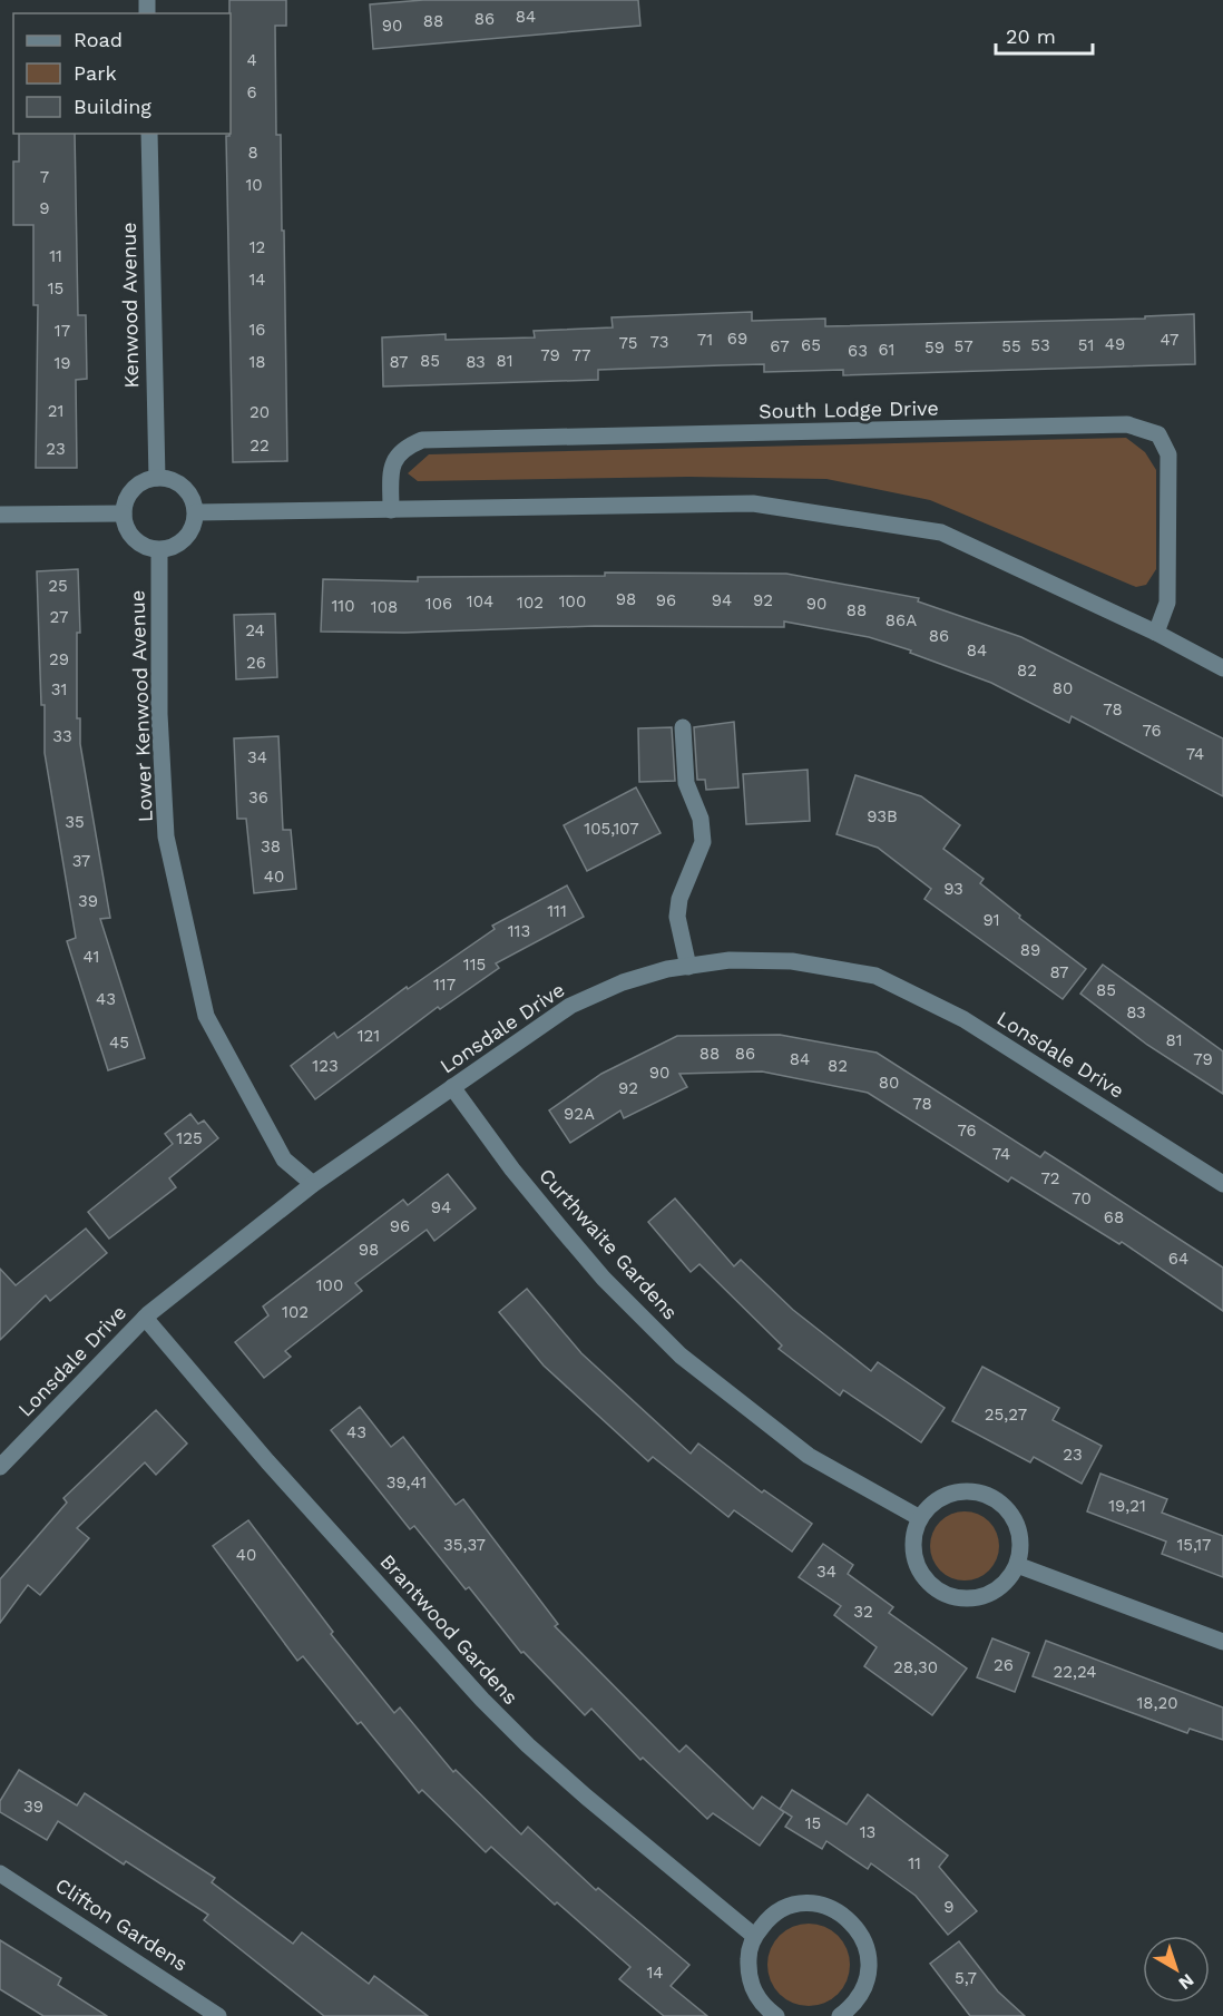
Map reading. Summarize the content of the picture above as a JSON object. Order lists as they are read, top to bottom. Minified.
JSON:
{"streets":{"street":["Kenwood Avenue","South Lodge Drive","Lower Kenwood Avenue","Lonsdale Drive","Curthwaite Gardens","Brantwood Gardens","Clifton Gardens"]},"crossings":[["Kenwood Avenue","Lower Kenwood Avenue"],["Lower Kenwood Avenue","Lonsdale Drive"],["Lonsdale Drive","Curthwaite Gardens"],["Lonsdale Drive","Brantwood Gardens"]],"house_numbers":["84","86","88","90","4","6","8","7","10","9","12","11","14","15","16","17","69","71","47","73","75","49","65","53","51","67","57","55","59","61","63","79","77","85","81","18","87","83","19","21","20","22","23","25","98","96","94","92","104","100","102","106","90","110","108","88","27","86A","24","86","84","29","26","82","80","31","78","76","33","74","34","36","93B","35","105,107","38","37","40","93","39","111","91","113","89","41","115","87","117","85","43","83","121","81","45","88","86","84","79","123","82","90","80","92","78","92A","76","125","74","72","70","94","68","96","98","64","100","102","25,27","43","23","39,41","19,21","35,37","15,17","40","34","32","26","28,30","22,24","18,20","39","15","13","11","9","14","5,7"],"legend":["Road","Park","Building"],"scale_bar":"20 m","north":"bottom right"}
